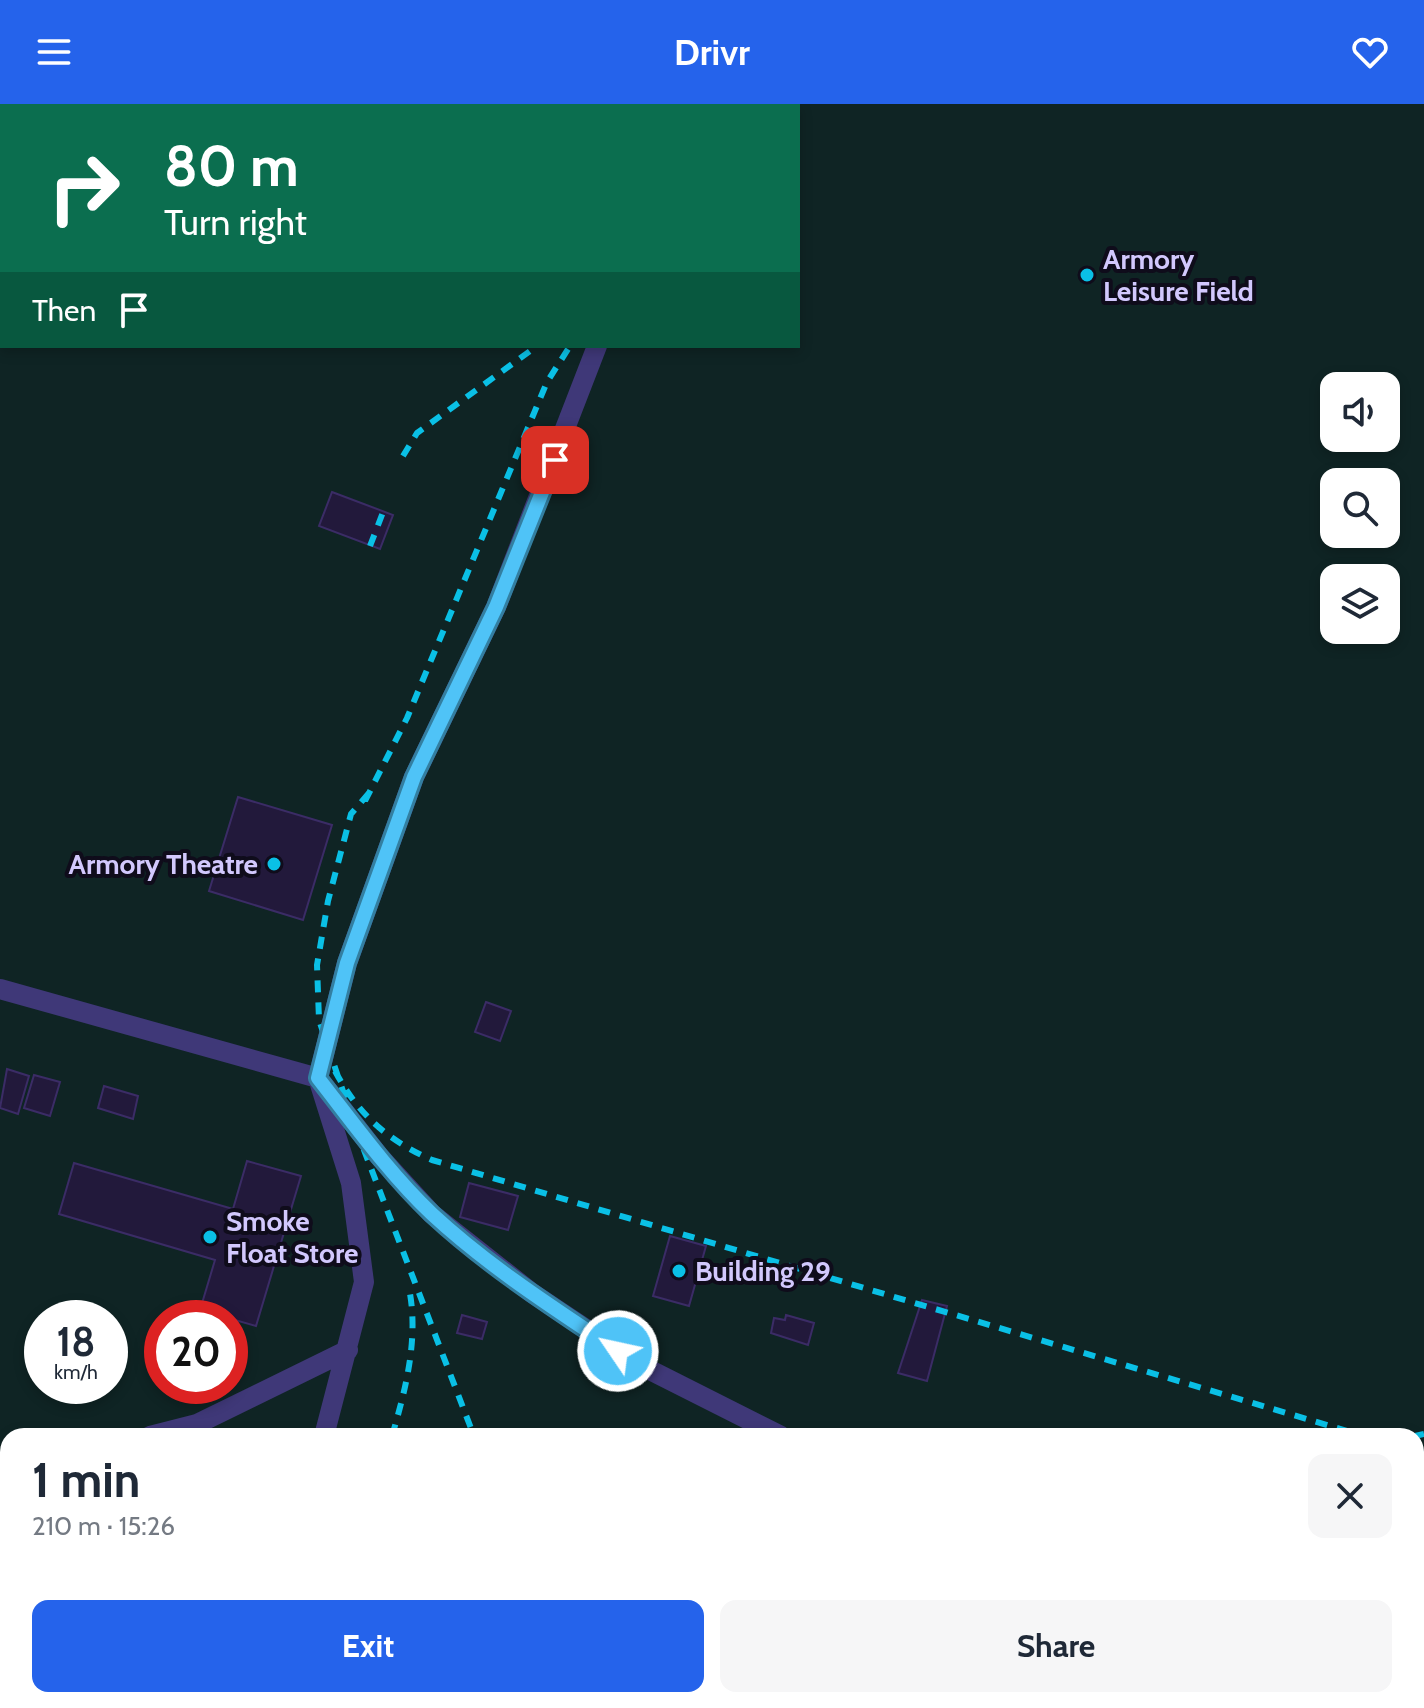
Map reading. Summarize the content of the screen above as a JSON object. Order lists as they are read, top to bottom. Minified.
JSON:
{"places":["Armory Leisure Field","Armory Theatre","Smoke Float Store","Building 29"],"page":{"header":"Drivr","turn":["80 m","Turn right"],"then":"Then","speed":"18 km/h","limit":"20","heading":["1 min","210 m · 15:26"],"buttons":["Exit","Share"]}}
